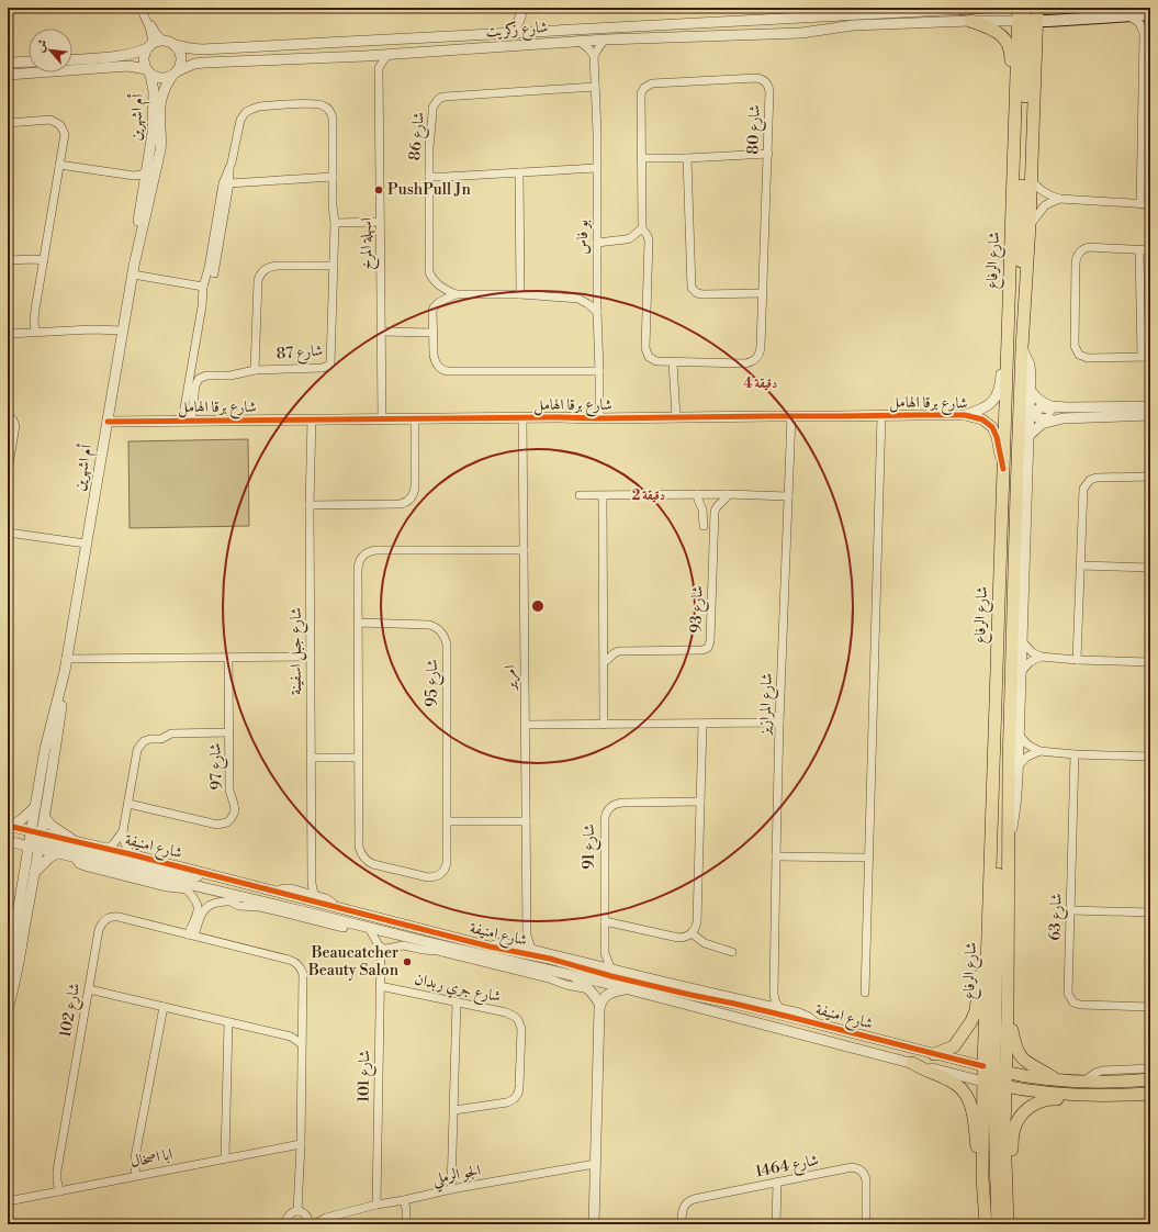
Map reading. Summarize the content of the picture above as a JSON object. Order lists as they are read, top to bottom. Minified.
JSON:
{"streets":{"main road":["شارع زكريت","شارع الرفاع","شارع امنيفة"],"street":["أم اشهرين","شارع 80","شارع 86","بو فاس","اسهلة المرخ","شارع 87","شارع برقا الهامل","شارع 93","شارع جبل اسفينة","امرير","شارع 95","شارع المرازيز","شارع 97","شارع 91","شارع 63","شارع جري ربدان","شارع 102","شارع 101","ابا اصخال","شارع 1464","الجو الرملي"]},"crossings":[["شارع زكريت","أم اشهرين"],["شارع زكريت","شارع الرفاع"],["أم اشهرين","شارع برقا الهامل"],["أم اشهرين","شارع امنيفة"],["شارع 86","بو فاس"],["بو فاس","شارع برقا الهامل"],["اسهلة المرخ","شارع برقا الهامل"],["شارع الرفاع","شارع برقا الهامل"],["شارع الرفاع","شارع امنيفة"],["شارع 87","شارع برقا الهامل"],["شارع برقا الهامل","شارع جبل اسفينة"],["شارع برقا الهامل","امرير"],["شارع برقا الهامل","شارع المرازيز"],["امرير","شارع 95"],["شارع جري ربدان","شارع 101"],["شارع 102","ابا اصخال"],["شارع 101","الجو الرملي"]],"places":["PushPull Jn","Beaucatcher Beauty Salon"],"north":"top left","rings":["4 دقيقة","2 دقيقة"]}
